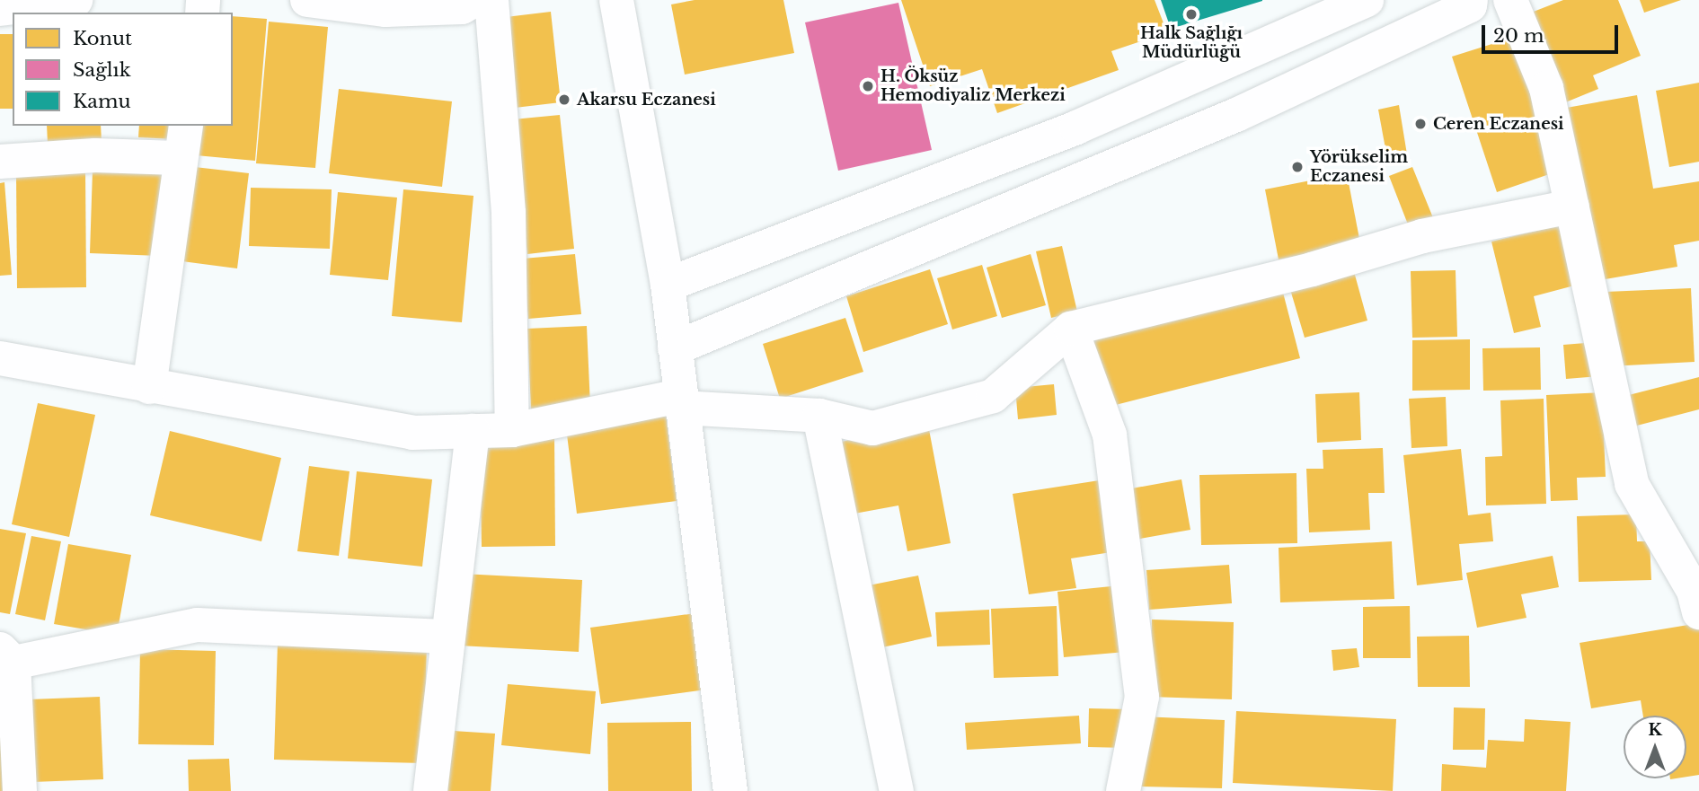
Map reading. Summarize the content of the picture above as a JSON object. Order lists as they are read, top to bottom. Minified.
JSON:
{"places":["Halk Sağlığı Müdürlüğü","H. Öksüz Hemodiyaliz Merkezi","Akarsu Eczanesi","Ceren Eczanesi","Yörükselim Eczanesi"],"legend":["Konut","Sağlık","Kamu"],"scale_bar":"20 m","north":"top"}
